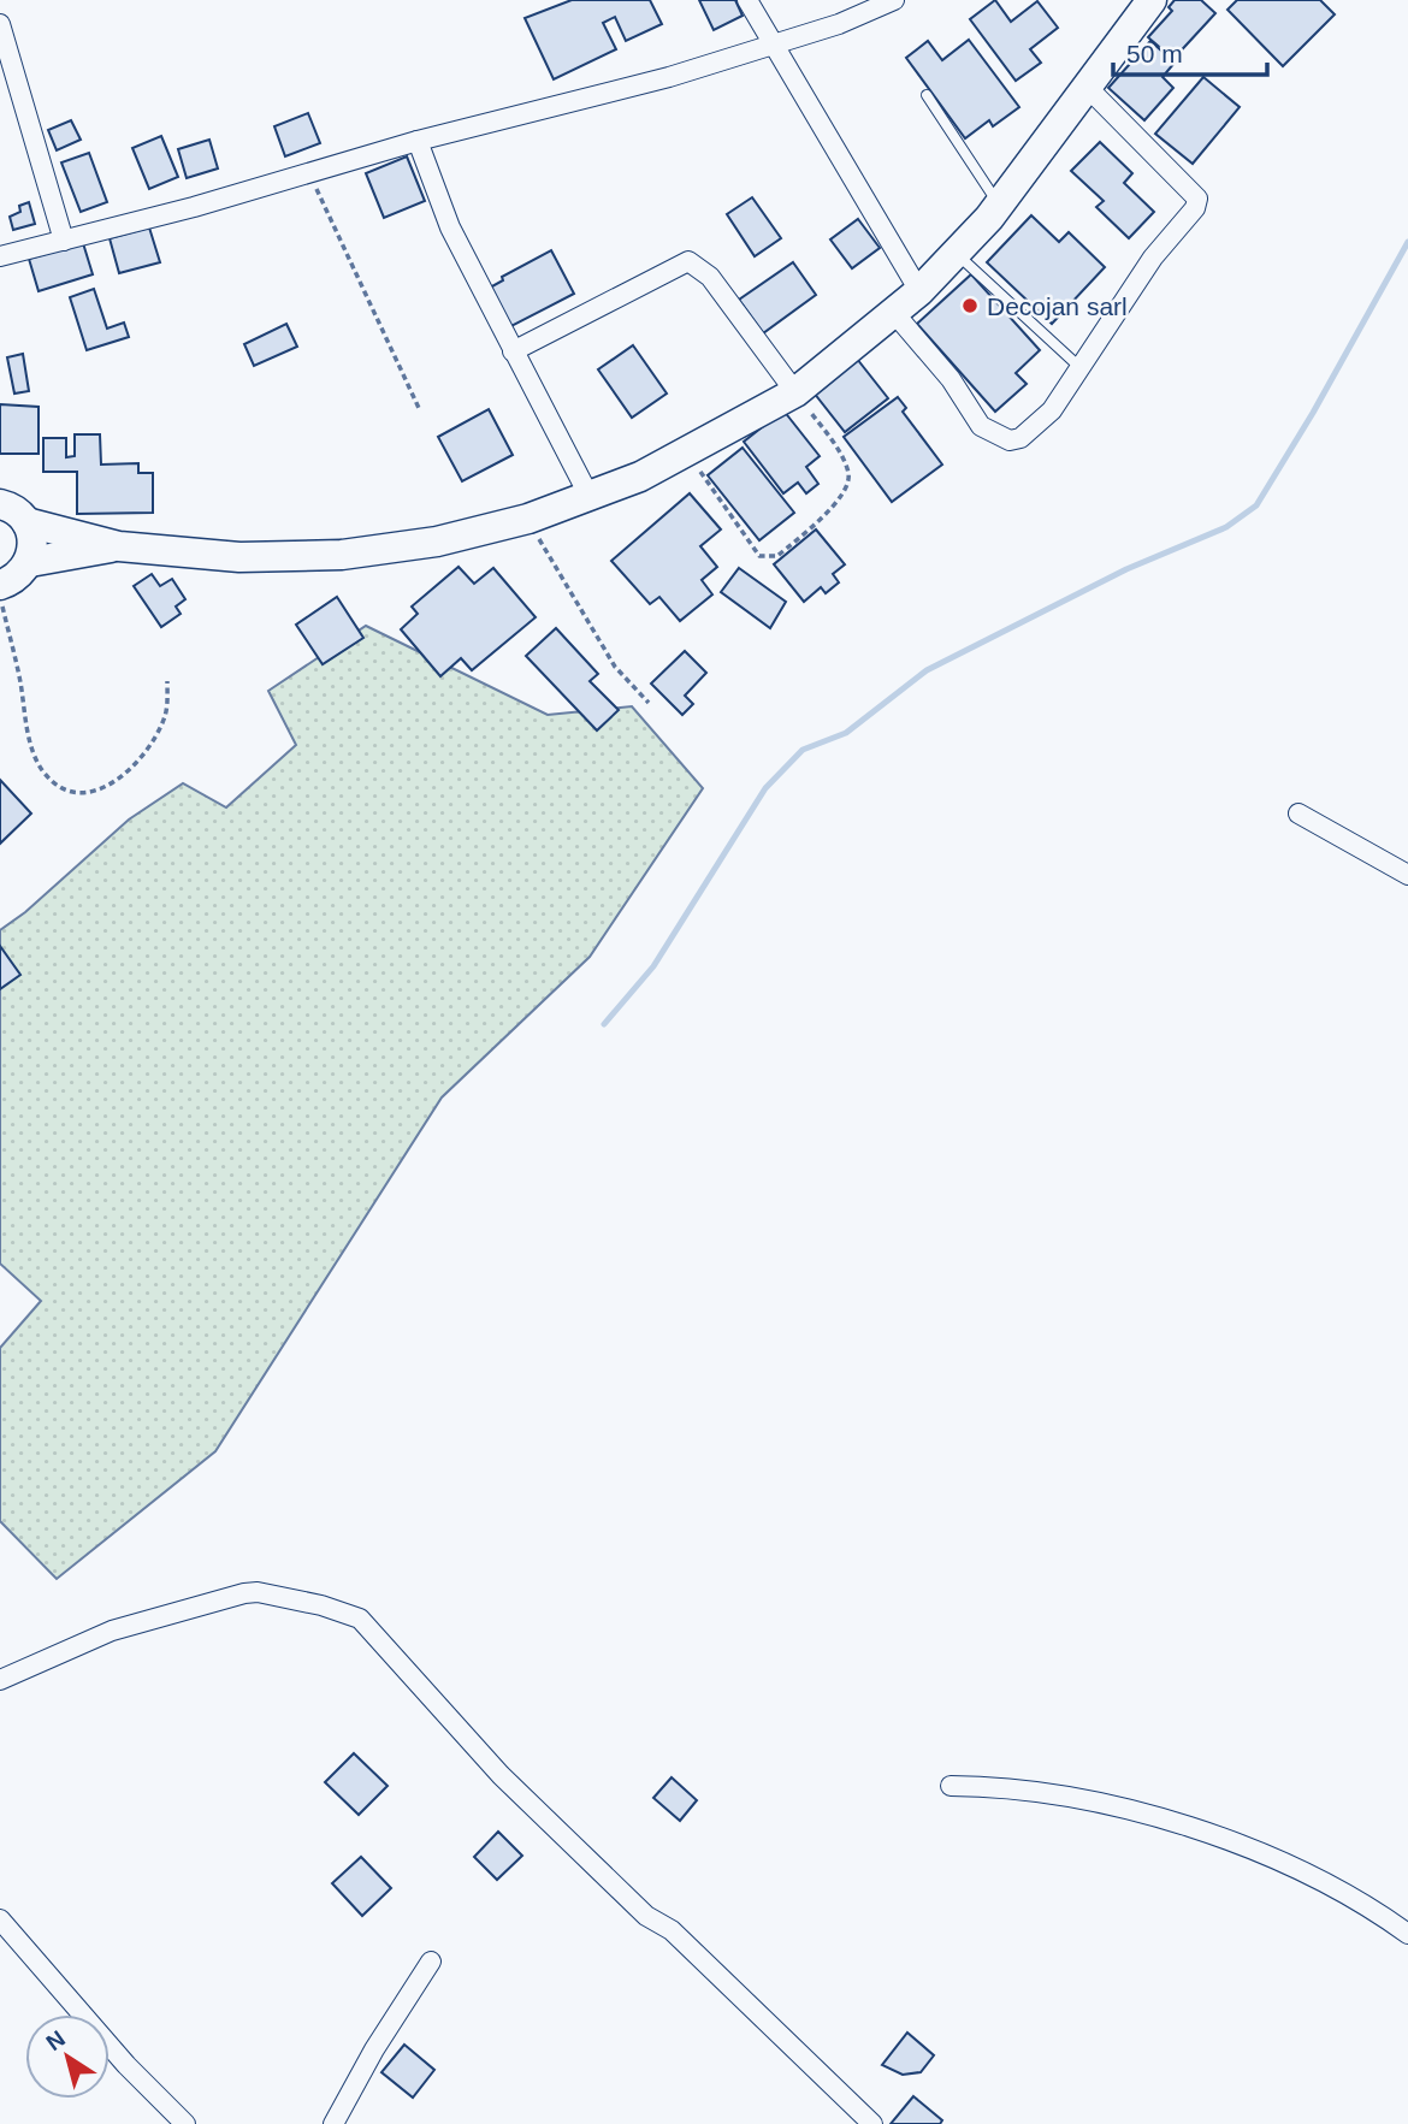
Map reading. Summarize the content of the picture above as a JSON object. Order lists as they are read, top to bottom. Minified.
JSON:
{"places":["Decojan sarl"],"scale_bar":"50 m","north":"top left"}
